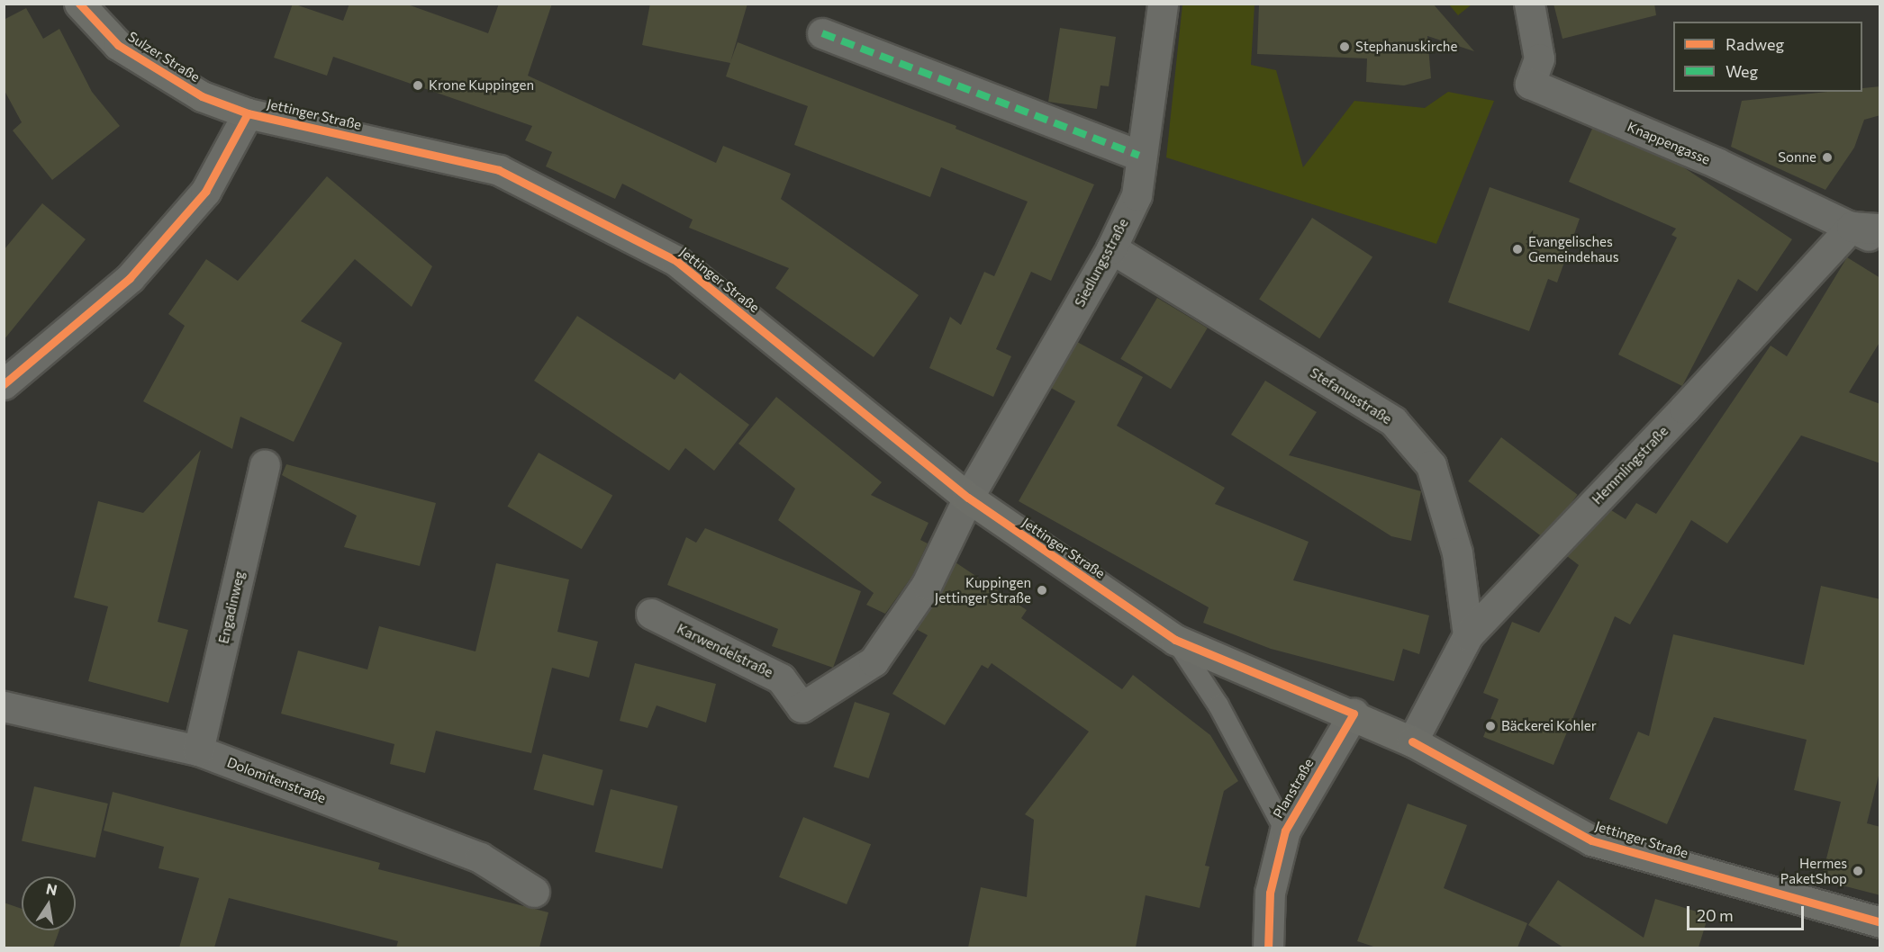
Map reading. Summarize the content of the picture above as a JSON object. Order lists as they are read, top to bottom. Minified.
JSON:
{"streets":{"main road":["Sulzer Straße","Jettinger Straße"],"street":["Knappengasse","Siedlungsstraße","Stefanusstraße","Hemmlingstraße","Engadinweg","Karwendelstraße","Dolomitenstraße","Planstraße"]},"crossings":[["Sulzer Straße","Jettinger Straße"],["Jettinger Straße","Siedlungsstraße"],["Jettinger Straße","Hemmlingstraße"],["Jettinger Straße","Karwendelstraße"],["Jettinger Straße","Planstraße"],["Knappengasse","Hemmlingstraße"],["Siedlungsstraße","Stefanusstraße"],["Siedlungsstraße","Karwendelstraße"],["Stefanusstraße","Hemmlingstraße"],["Engadinweg","Dolomitenstraße"]],"places":["Stephanuskirche","Krone Kuppingen","Sonne","Evangelisches Gemeindehaus","Kuppingen Jettinger Straße","Bäckerei Kohler","Hermes PaketShop"],"legend":["Radweg","Weg"],"scale_bar":"20 m","north":"top"}
